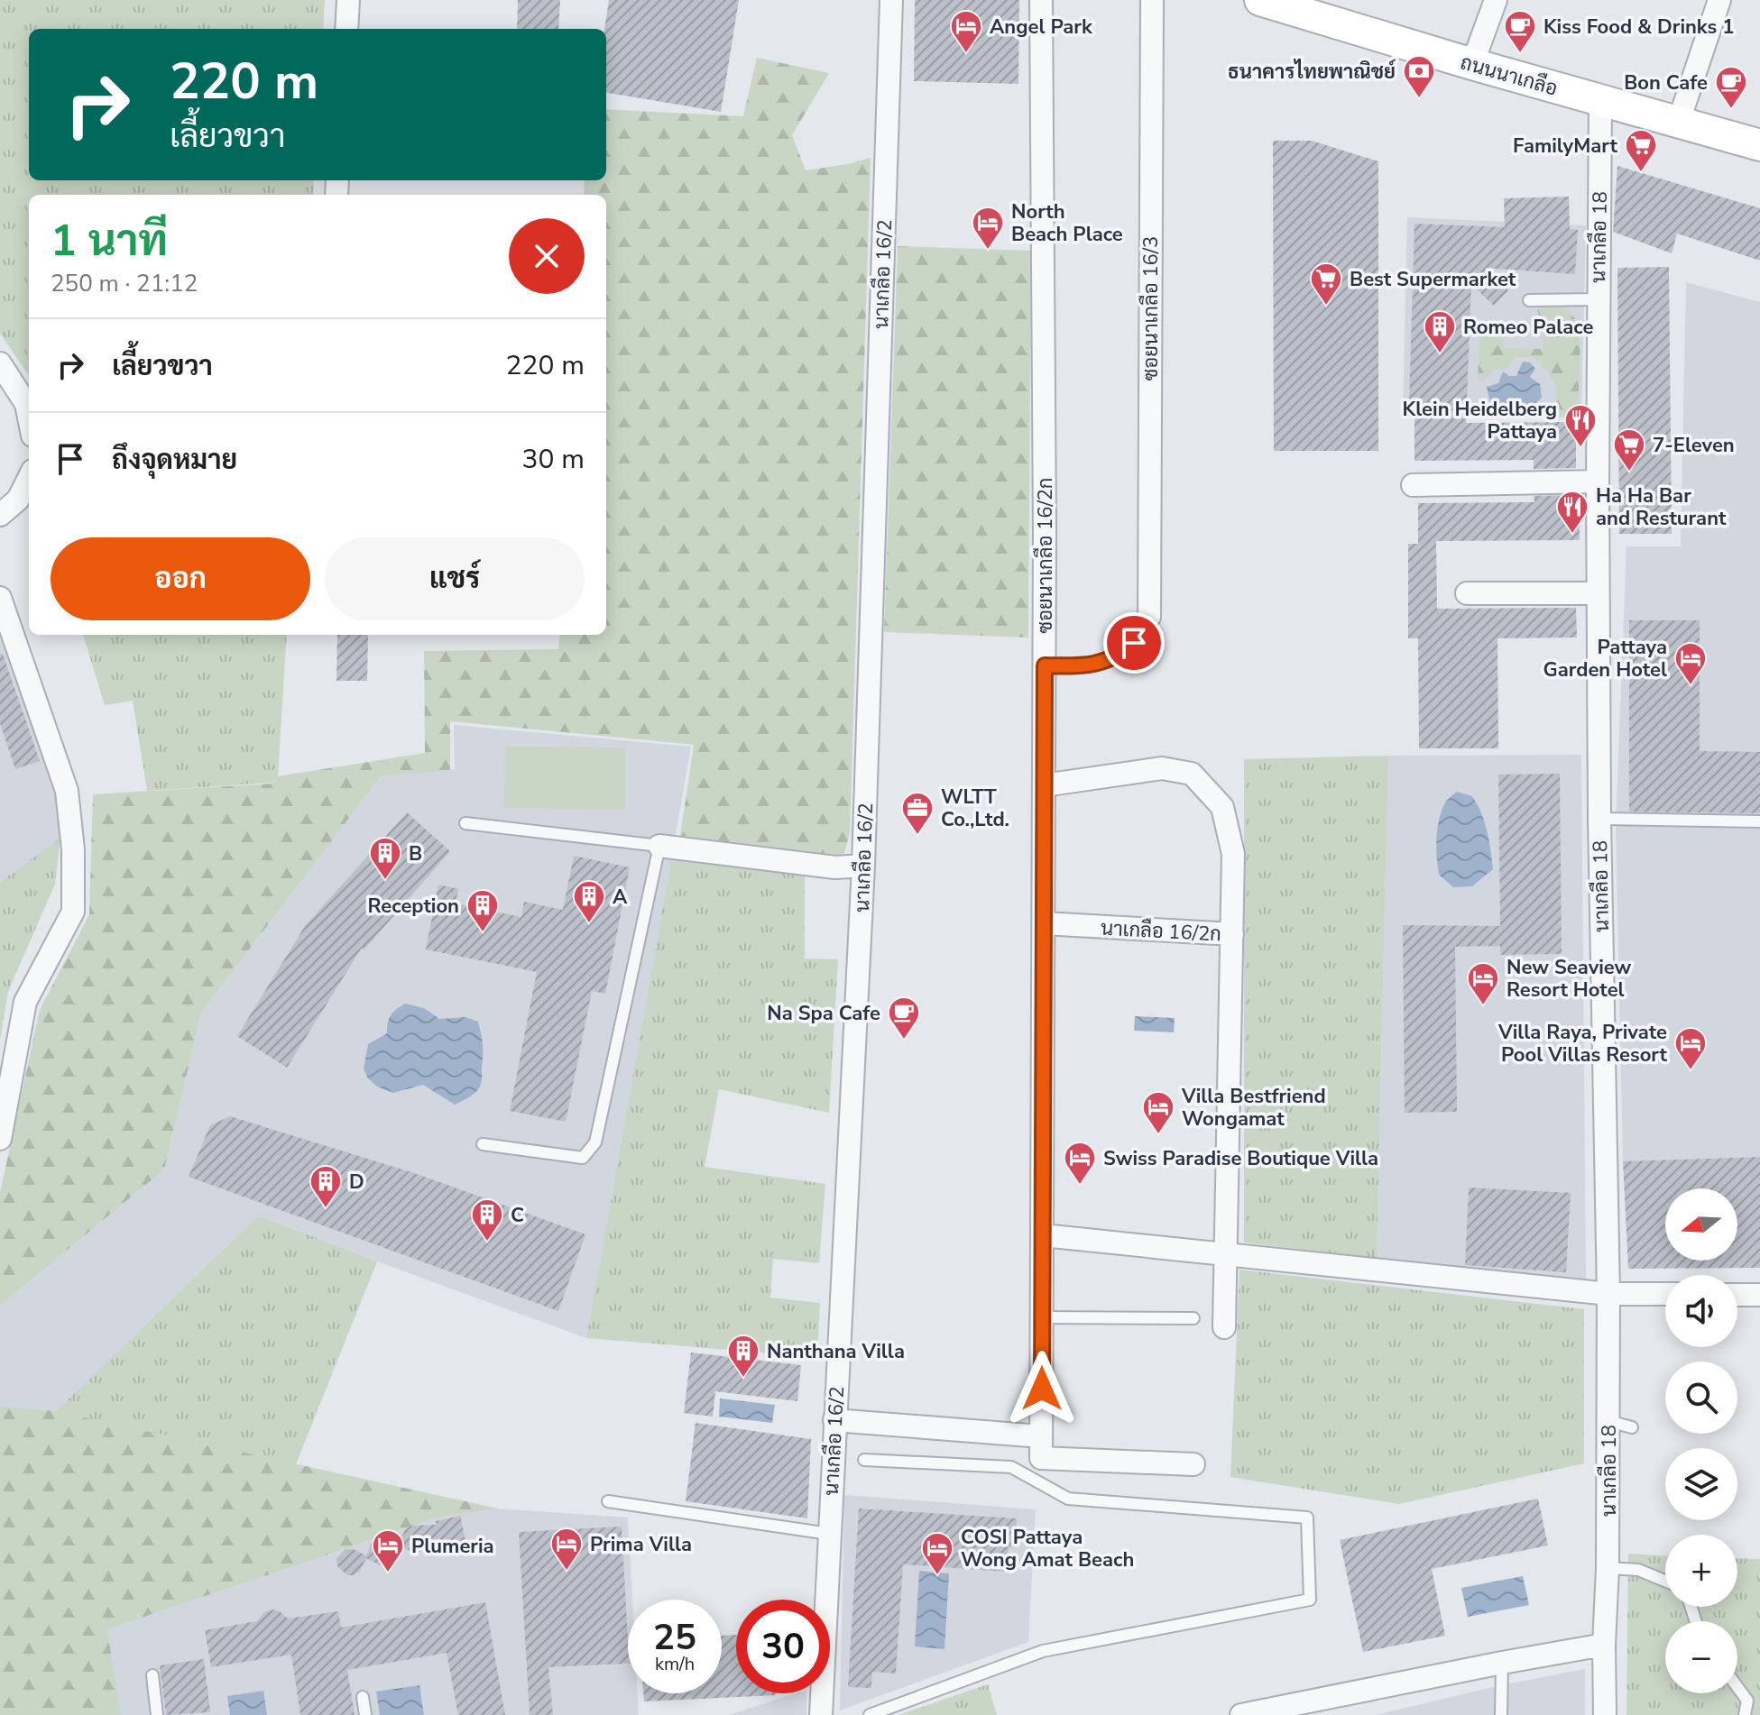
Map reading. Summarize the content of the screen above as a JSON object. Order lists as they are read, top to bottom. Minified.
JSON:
{"streets":{"street":["ถนนนาเกลือ","นาเกลือ 18","นาเกลือ 16/2","ซอยนาเกลือ 16/3","ซอยนาเกลือ 16/2ก","นาเกลือ 16/2ก"]},"crossings":[["ถนนนาเกลือ","นาเกลือ 18"],["ซอยนาเกลือ 16/2ก","นาเกลือ 16/2ก"]],"places":{"hotel":["Angel Park","North Beach Place","Pattaya Garden Hotel","New Seaview Resort Hotel","Villa Raya, Private Pool Villas Resort","Villa Bestfriend Wongamat","Swiss Paradise Boutique Villa","Prima Villa","Plumeria","COSI Pattaya Wong Amat Beach"],"cafe":["Kiss Food & Drinks 1","Bon Cafe","Na Spa Cafe"],"bank":["ธนาคารไทยพาณิชย์"],"supermarket":["FamilyMart","Best Supermarket","7-Eleven"],"building":["Romeo Palace","B","A","Reception","D","C","Nanthana Villa"],"restaurant":["Klein Heidelberg Pattaya","Ha Ha Bar and Resturant"],"office":["WLTT Co.,Ltd."]},"north":"left","page":{"turn":["220 m","เลี้ยวขวา"],"heading":["1 นาที","250 m · 21:12"],"list":[{"name":"เลี้ยวขวา","value":"220 m"},{"name":"ถึงจุดหมาย","value":"30 m"}],"buttons":["ออก","แชร์"],"map_buttons":["+","−"],"speed":"25 km/h","limit":"30"}}
